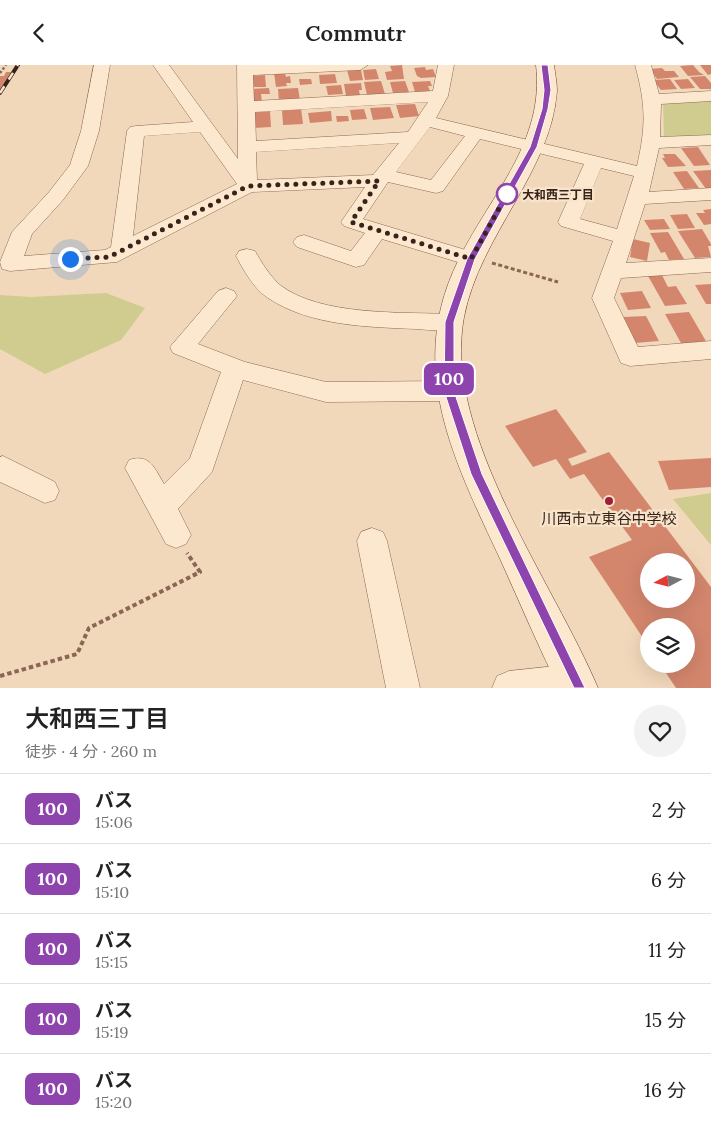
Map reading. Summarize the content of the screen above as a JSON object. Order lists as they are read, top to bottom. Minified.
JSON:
{"places":["大和西三丁目","川西市立東谷中学校"],"lines":["bus line 100"],"north":"left","page":{"header":"Commutr","on_map":"100","heading":["大和西三丁目","徒歩 · 4 分 · 260 m"],"list":[{"mark":"100","name":"バス","note":"15:06","value":"2 分"},{"mark":"100","name":"バス","note":"15:10","value":"6 分"},{"mark":"100","name":"バス","note":"15:15","value":"11 分"},{"mark":"100","name":"バス","note":"15:19","value":"15 分"},{"mark":"100","name":"バス","note":"15:20","value":"16 分"}]}}
